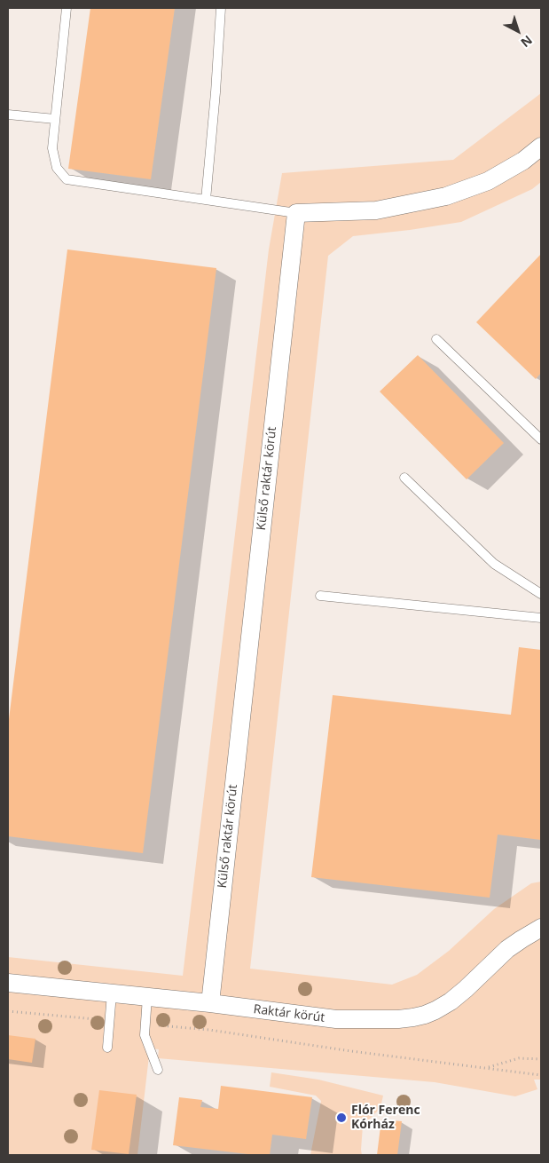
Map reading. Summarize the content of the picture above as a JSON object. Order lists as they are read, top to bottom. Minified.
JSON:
{"streets":{"street":["Külső raktár körút","Raktár körút"]},"crossings":[["Külső raktár körút","Raktár körút"]],"places":["Flór Ferenc Kórház"],"north":"bottom right"}
